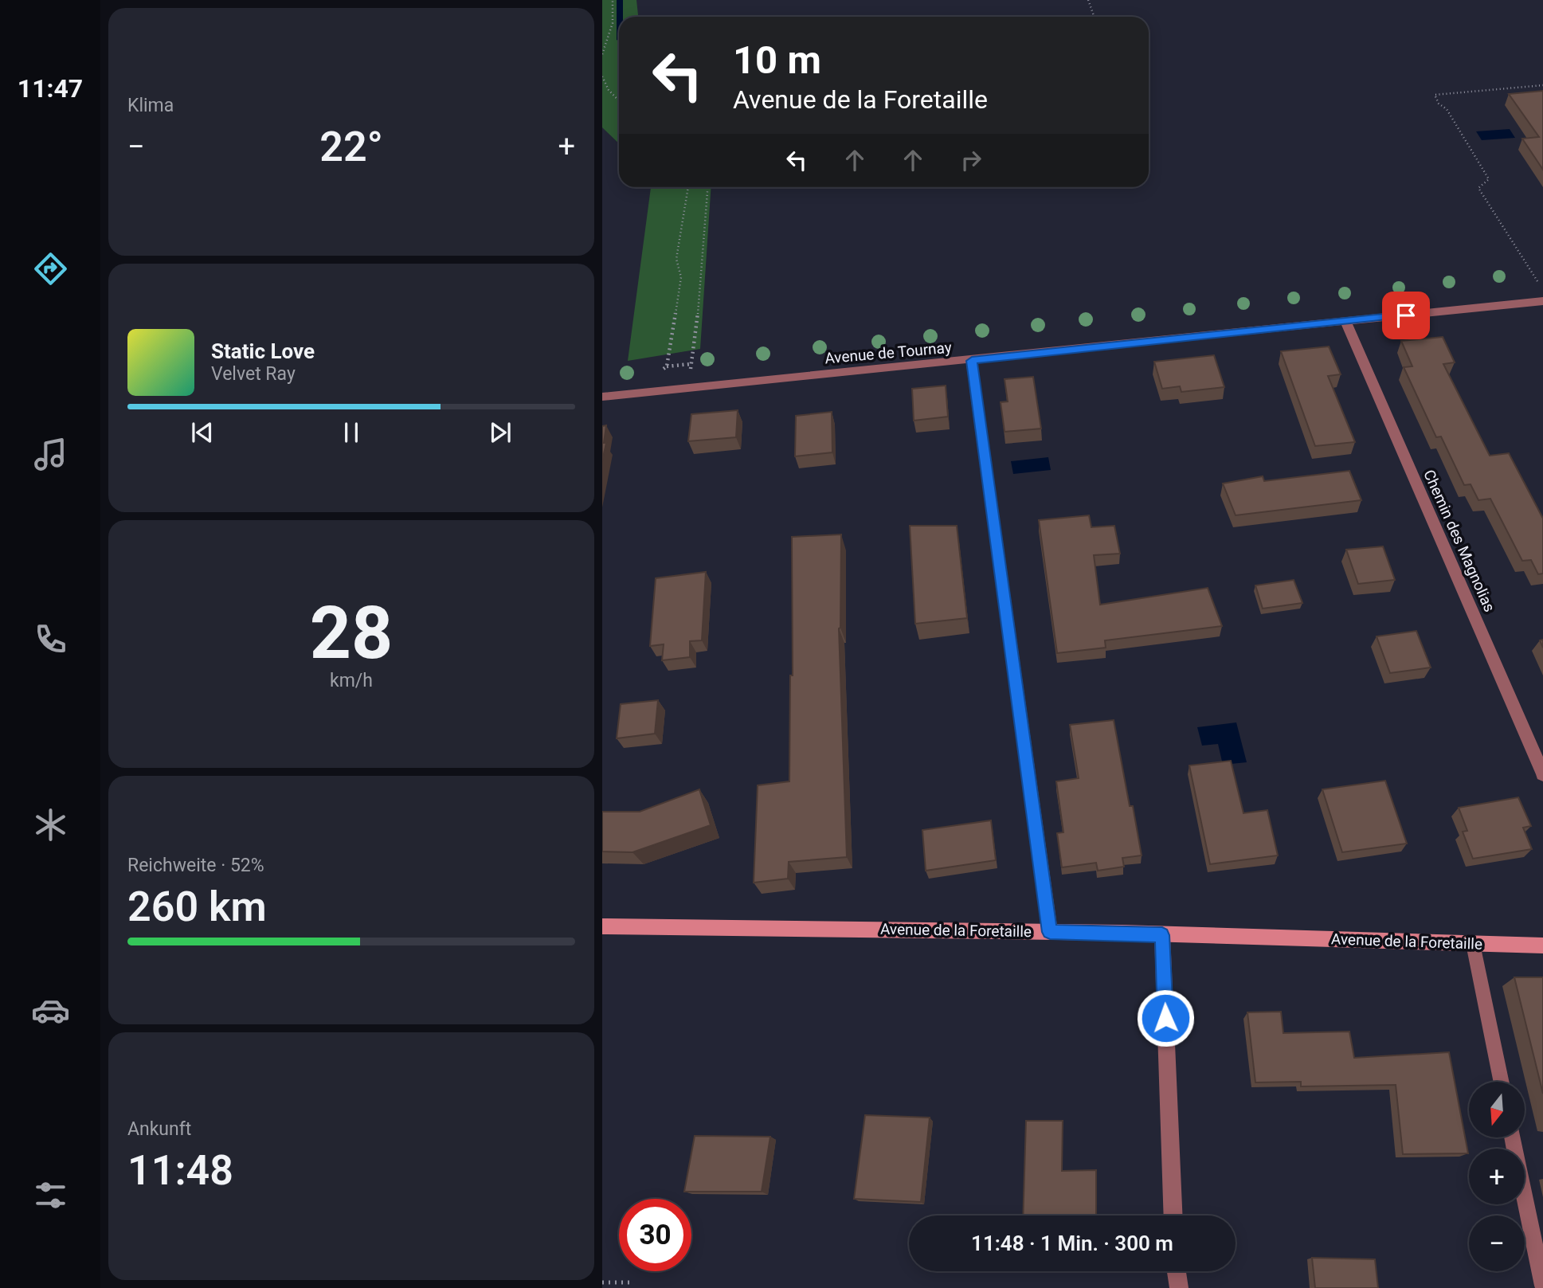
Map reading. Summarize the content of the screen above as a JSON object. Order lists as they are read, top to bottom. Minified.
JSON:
{"streets":{"street":["Avenue de Tournay","Chemin des Magnolias","Avenue de la Foretaille"]},"crossings":[["Avenue de Tournay","Chemin des Magnolias"]],"north":"bottom","page":{"tabs":"11:47","tile":["Klima",["28","km/h"],["Reichweite · 52%","260 km"],["Ankunft","11:48"]],"turn":["10 m","Avenue de la Foretaille"],"heat":["−","22°","+"],"song":["Static Love","Velvet Ray"],"map_buttons":["+","−"],"limit":"30","trip":"11:48 · 1 Min. · 300 m"}}
